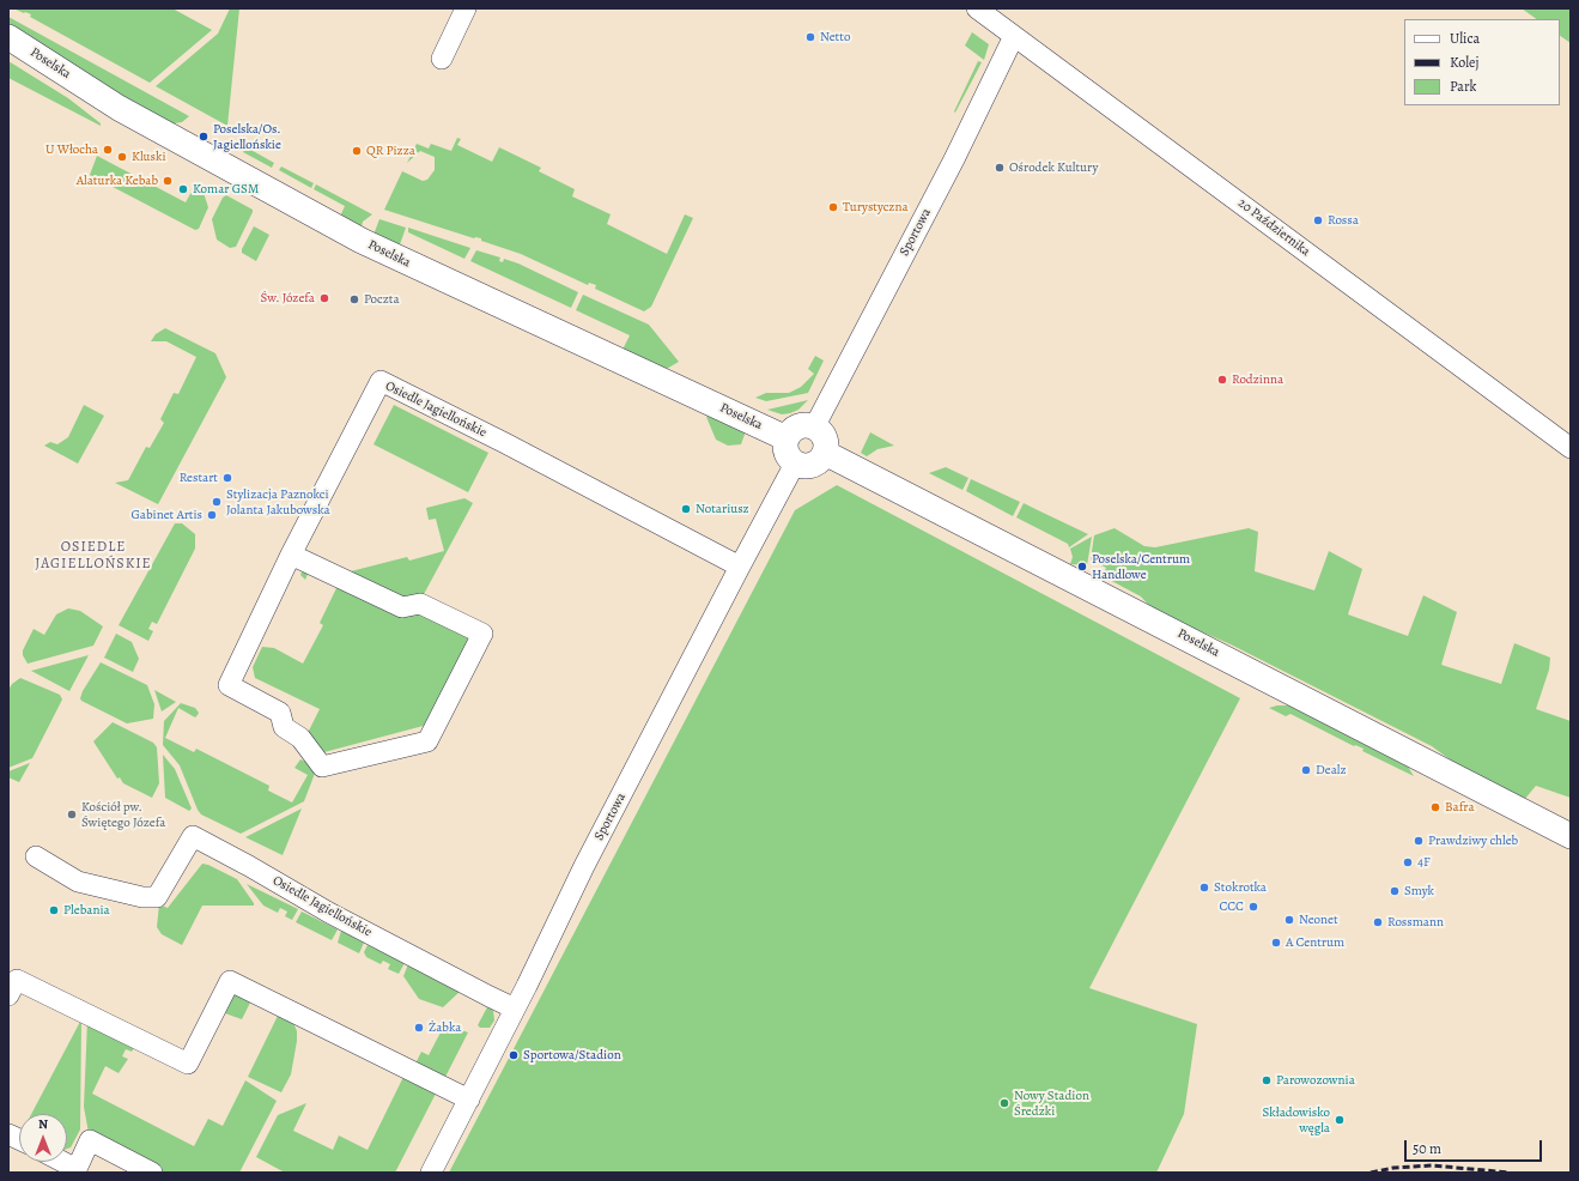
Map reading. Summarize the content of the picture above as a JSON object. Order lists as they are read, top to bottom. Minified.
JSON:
{"streets":{"street":["Poselska","20 Października","Sportowa","Osiedle Jagiellońskie"]},"crossings":[["Poselska","Sportowa"],["20 Października","Sportowa"],["Sportowa","Osiedle Jagiellońskie"]],"districts":["OSIEDLE JAGIELLOŃSKIE"],"places":["Netto","Poselska/Os. Jagiellońskie","U Włocha","QR Pizza","Kluski","Ośrodek Kultury","Alaturka Kebab","Komar GSM","Turystyczna","Rossa","Św. Józefa","Poczta","Rodzinna","Restart","Stylizacja Paznokci Jolanta Jakubowska","Notariusz","Gabinet Artis","Poselska/Centrum Handlowe","Dealz","Bafra","Kościół pw. Świętego Józefa","Prawdziwy chleb","4F","Stokrotka","Smyk","CCC","Plebania","Neonet","Rossmann","A Centrum","Żabka","Sportowa/Stadion","Parowozownia","Nowy Stadion Średzki","Składowisko węgla"],"legend":["Ulica","Kolej","Park"],"scale_bar":"50 m","north":"top"}
